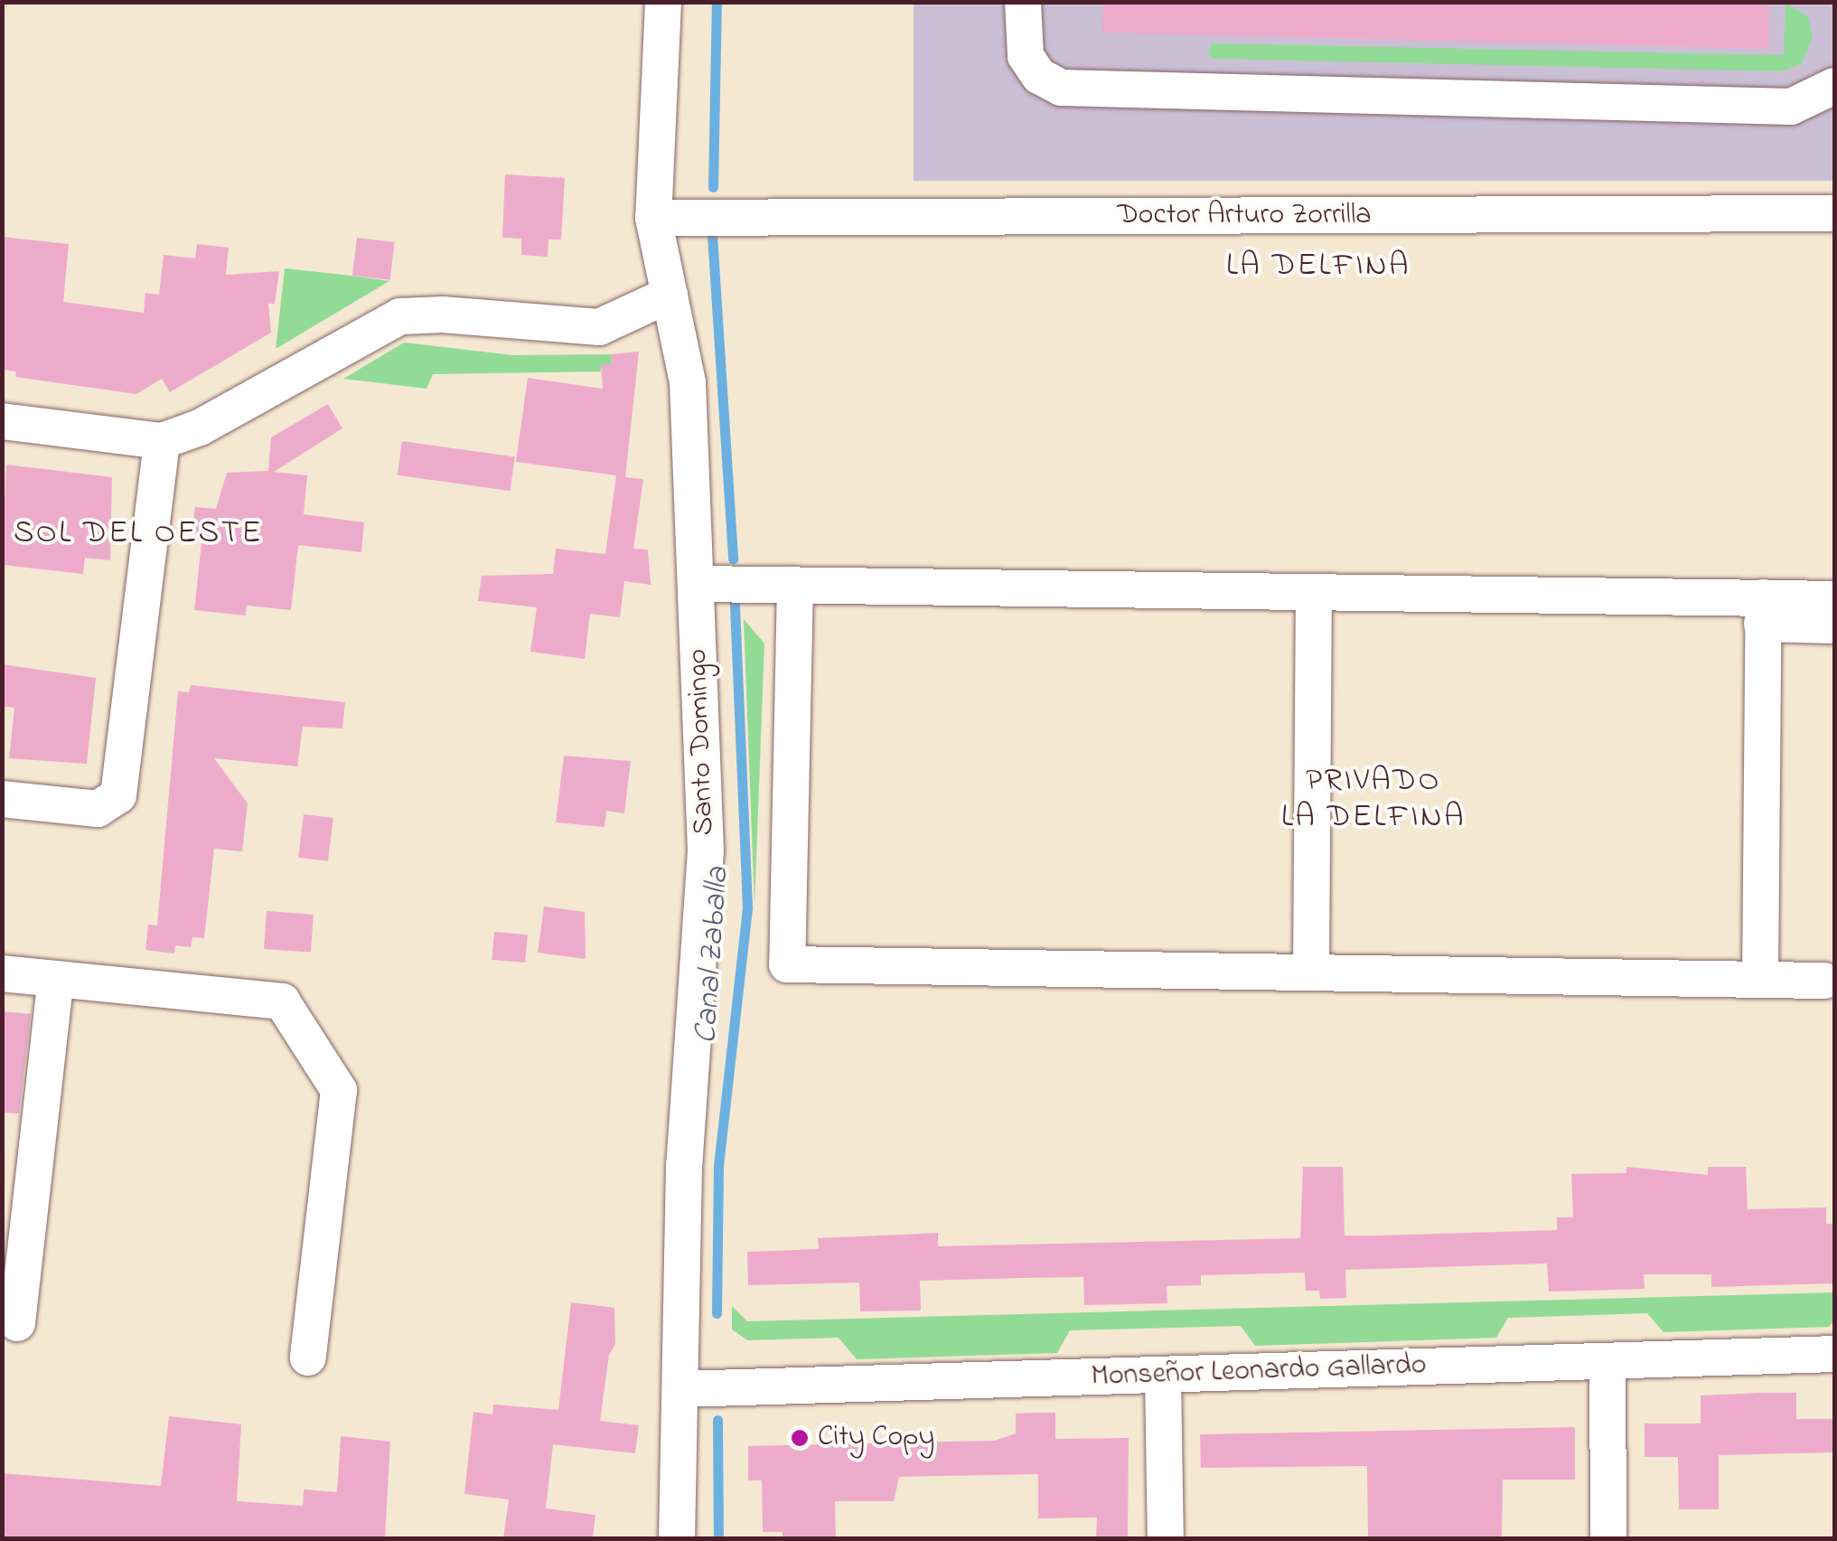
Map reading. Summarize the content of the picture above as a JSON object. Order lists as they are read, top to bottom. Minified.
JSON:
{"streets":{"street":["Doctor Arturo Zorrilla","Santo Domingo","Monseñor Leonardo Gallardo"]},"crossings":[["Doctor Arturo Zorrilla","Santo Domingo"],["Santo Domingo","Monseñor Leonardo Gallardo"]],"districts":["LA DELFINA","SOL DEL OESTE","PRIVADO LA DELFINA"],"water":["Canal Zaballa"],"places":["City Copy"]}
